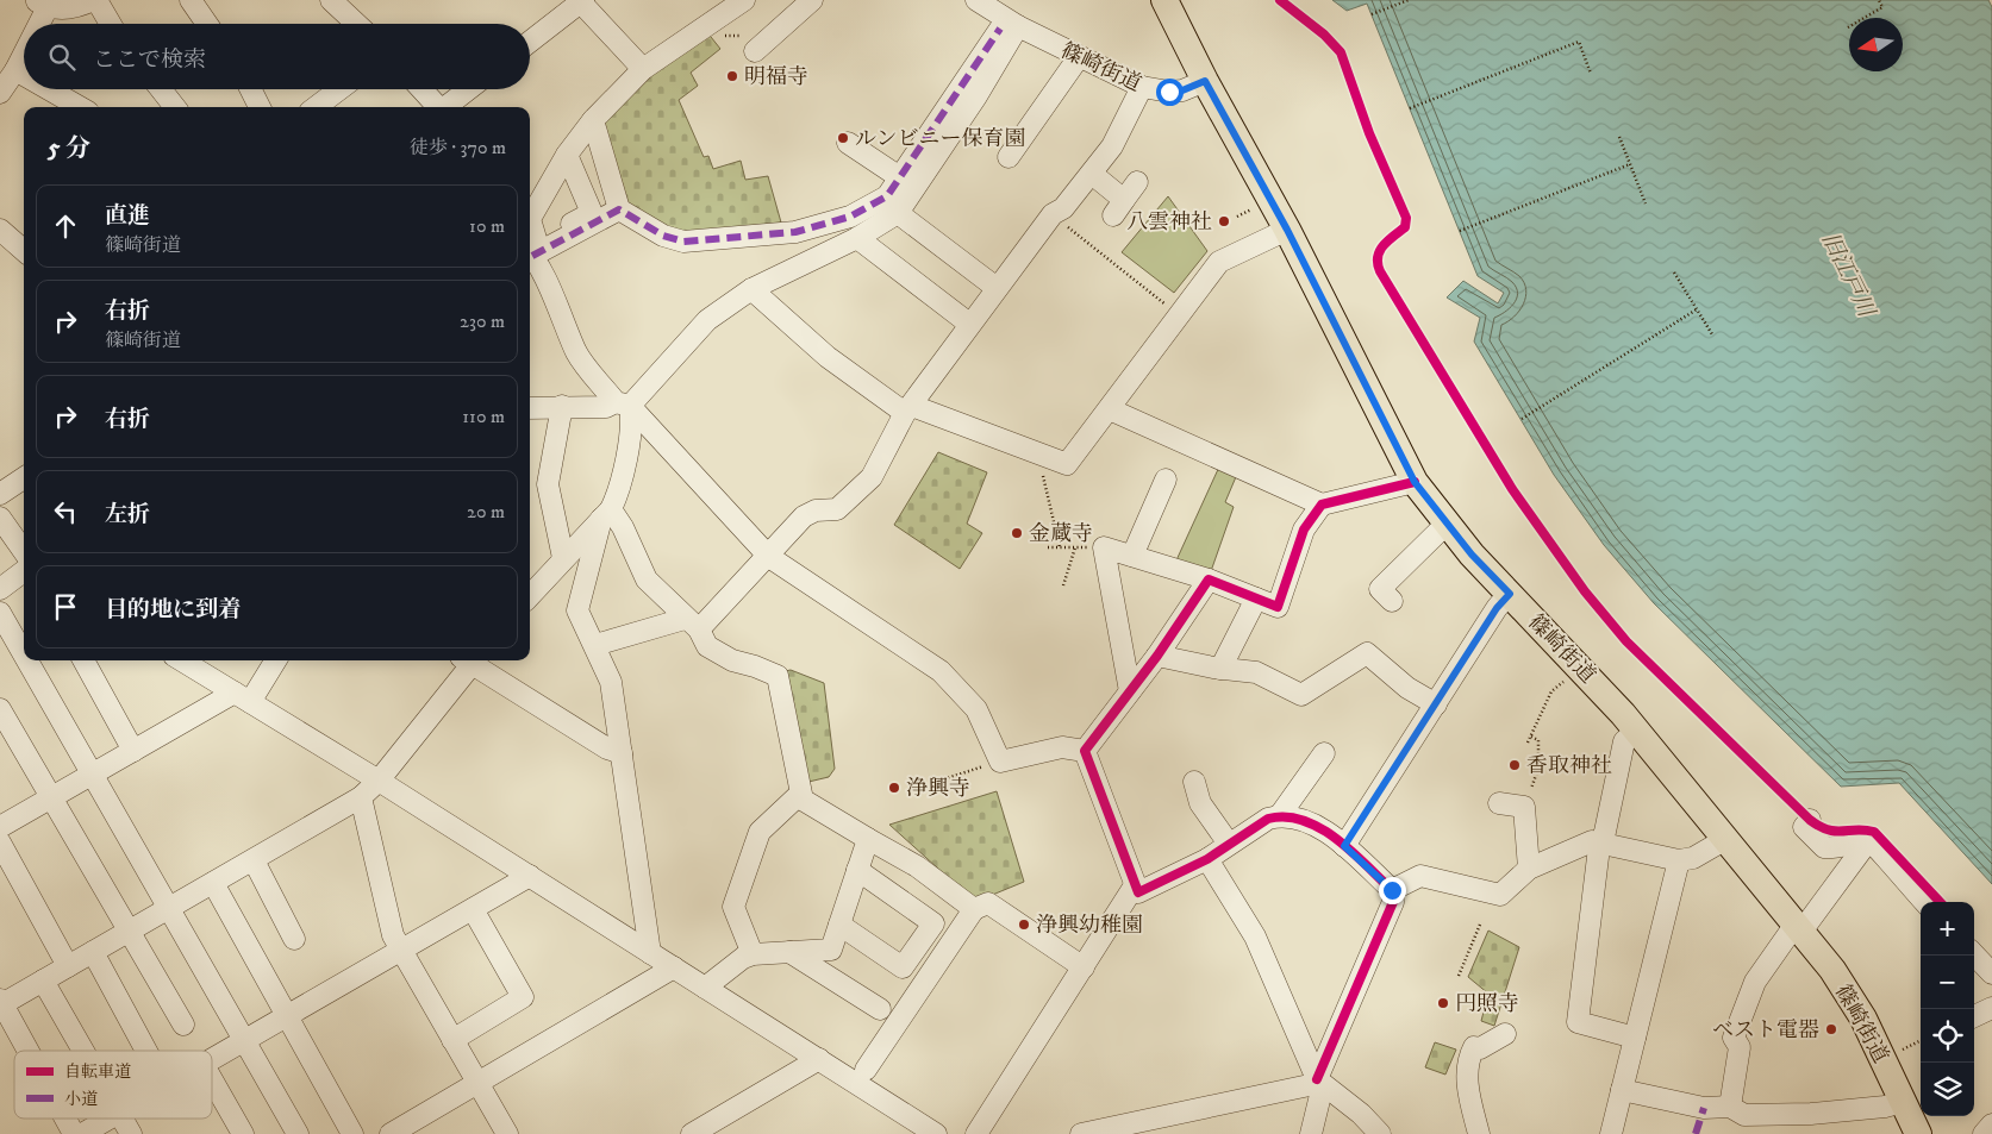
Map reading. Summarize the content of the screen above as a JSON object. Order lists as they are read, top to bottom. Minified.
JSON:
{"streets":{"main road":["篠崎街道"]},"water":["旧江戸川"],"places":["明福寺","ルンビニー保育園","八雲神社","金蔵寺","香取神社","浄興寺","浄興幼稚園","円照寺","ベスト電器"],"legend":["自転車道","小道"],"north":"left","page":{"search":"ここで検索","heading":["5 分","徒歩 · 370 m"],"list":[["直進","篠崎街道","10 m"],["右折","篠崎街道","230 m"],["右折","110 m"],["左折","20 m"],"目的地に到着"],"map_buttons":["+","−"]}}
